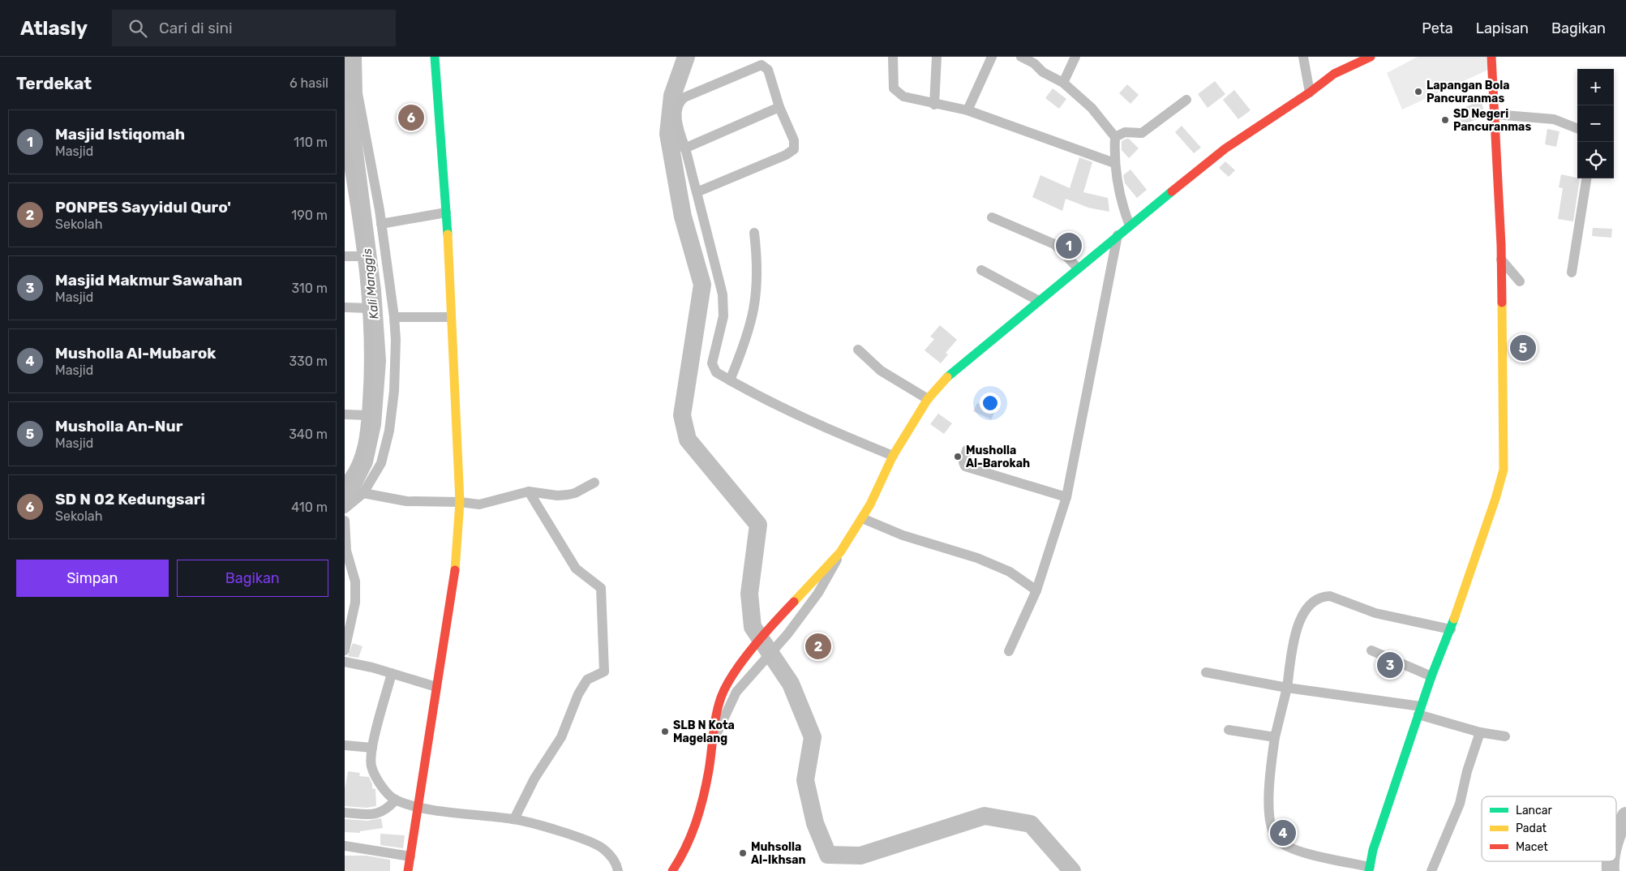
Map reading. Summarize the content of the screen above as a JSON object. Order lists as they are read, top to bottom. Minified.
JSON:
{"water":["Kali Manggis"],"places":["Lapangan Bola Pancuranmas","SD Negeri Pancuranmas","Musholla Al-Barokah","SLB N Kota Magelang","Muhsolla Al-Ikhsan"],"legend":["Lancar","Padat","Macet"],"page":{"header":"Atlasly","search":"Cari di sini","nav":["Peta","Lapisan","Bagikan"],"heading":["Terdekat","6 hasil"],"map_buttons":["+","−"],"pins":["6","1","5","2","3","4"],"list":[{"mark":"1","name":"Masjid Istiqomah","note":"Masjid","value":"110 m"},{"mark":"2","name":"PONPES Sayyidul Quro'","note":"Sekolah","value":"190 m"},{"mark":"3","name":"Masjid Makmur Sawahan","note":"Masjid","value":"310 m"},{"mark":"4","name":"Musholla Al-Mubarok","note":"Masjid","value":"330 m"},{"mark":"5","name":"Musholla An-Nur","note":"Masjid","value":"340 m"},{"mark":"6","name":"SD N 02 Kedungsari","note":"Sekolah","value":"410 m"}],"buttons":["Simpan","Bagikan"]}}
